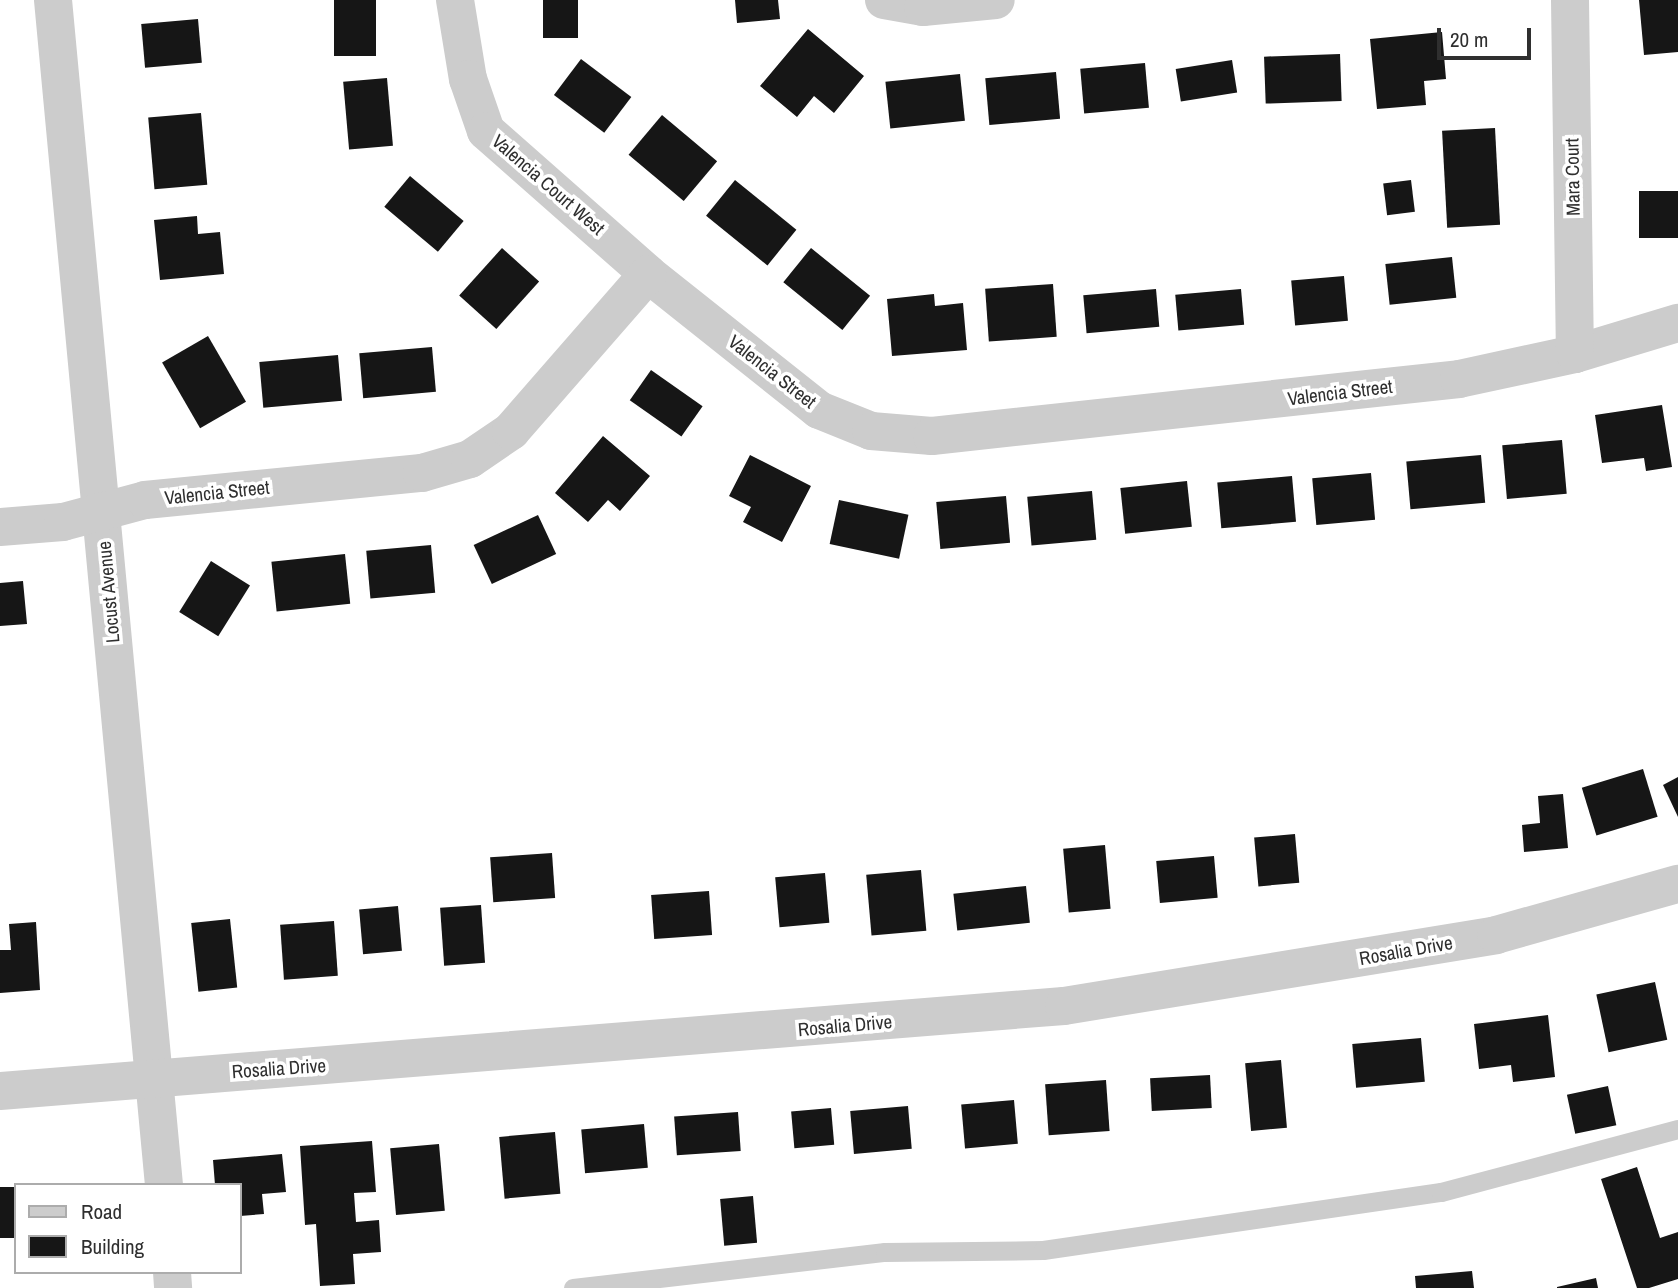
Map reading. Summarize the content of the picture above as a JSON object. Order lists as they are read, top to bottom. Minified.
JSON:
{"streets":{"street":["Mara Court","Valencia Court West","Valencia Street","Locust Avenue","Rosalia Drive"]},"crossings":[["Mara Court","Valencia Street"],["Valencia Court West","Valencia Street"],["Valencia Street","Locust Avenue"],["Locust Avenue","Rosalia Drive"]],"legend":["Road","Building"],"scale_bar":"20 m"}
